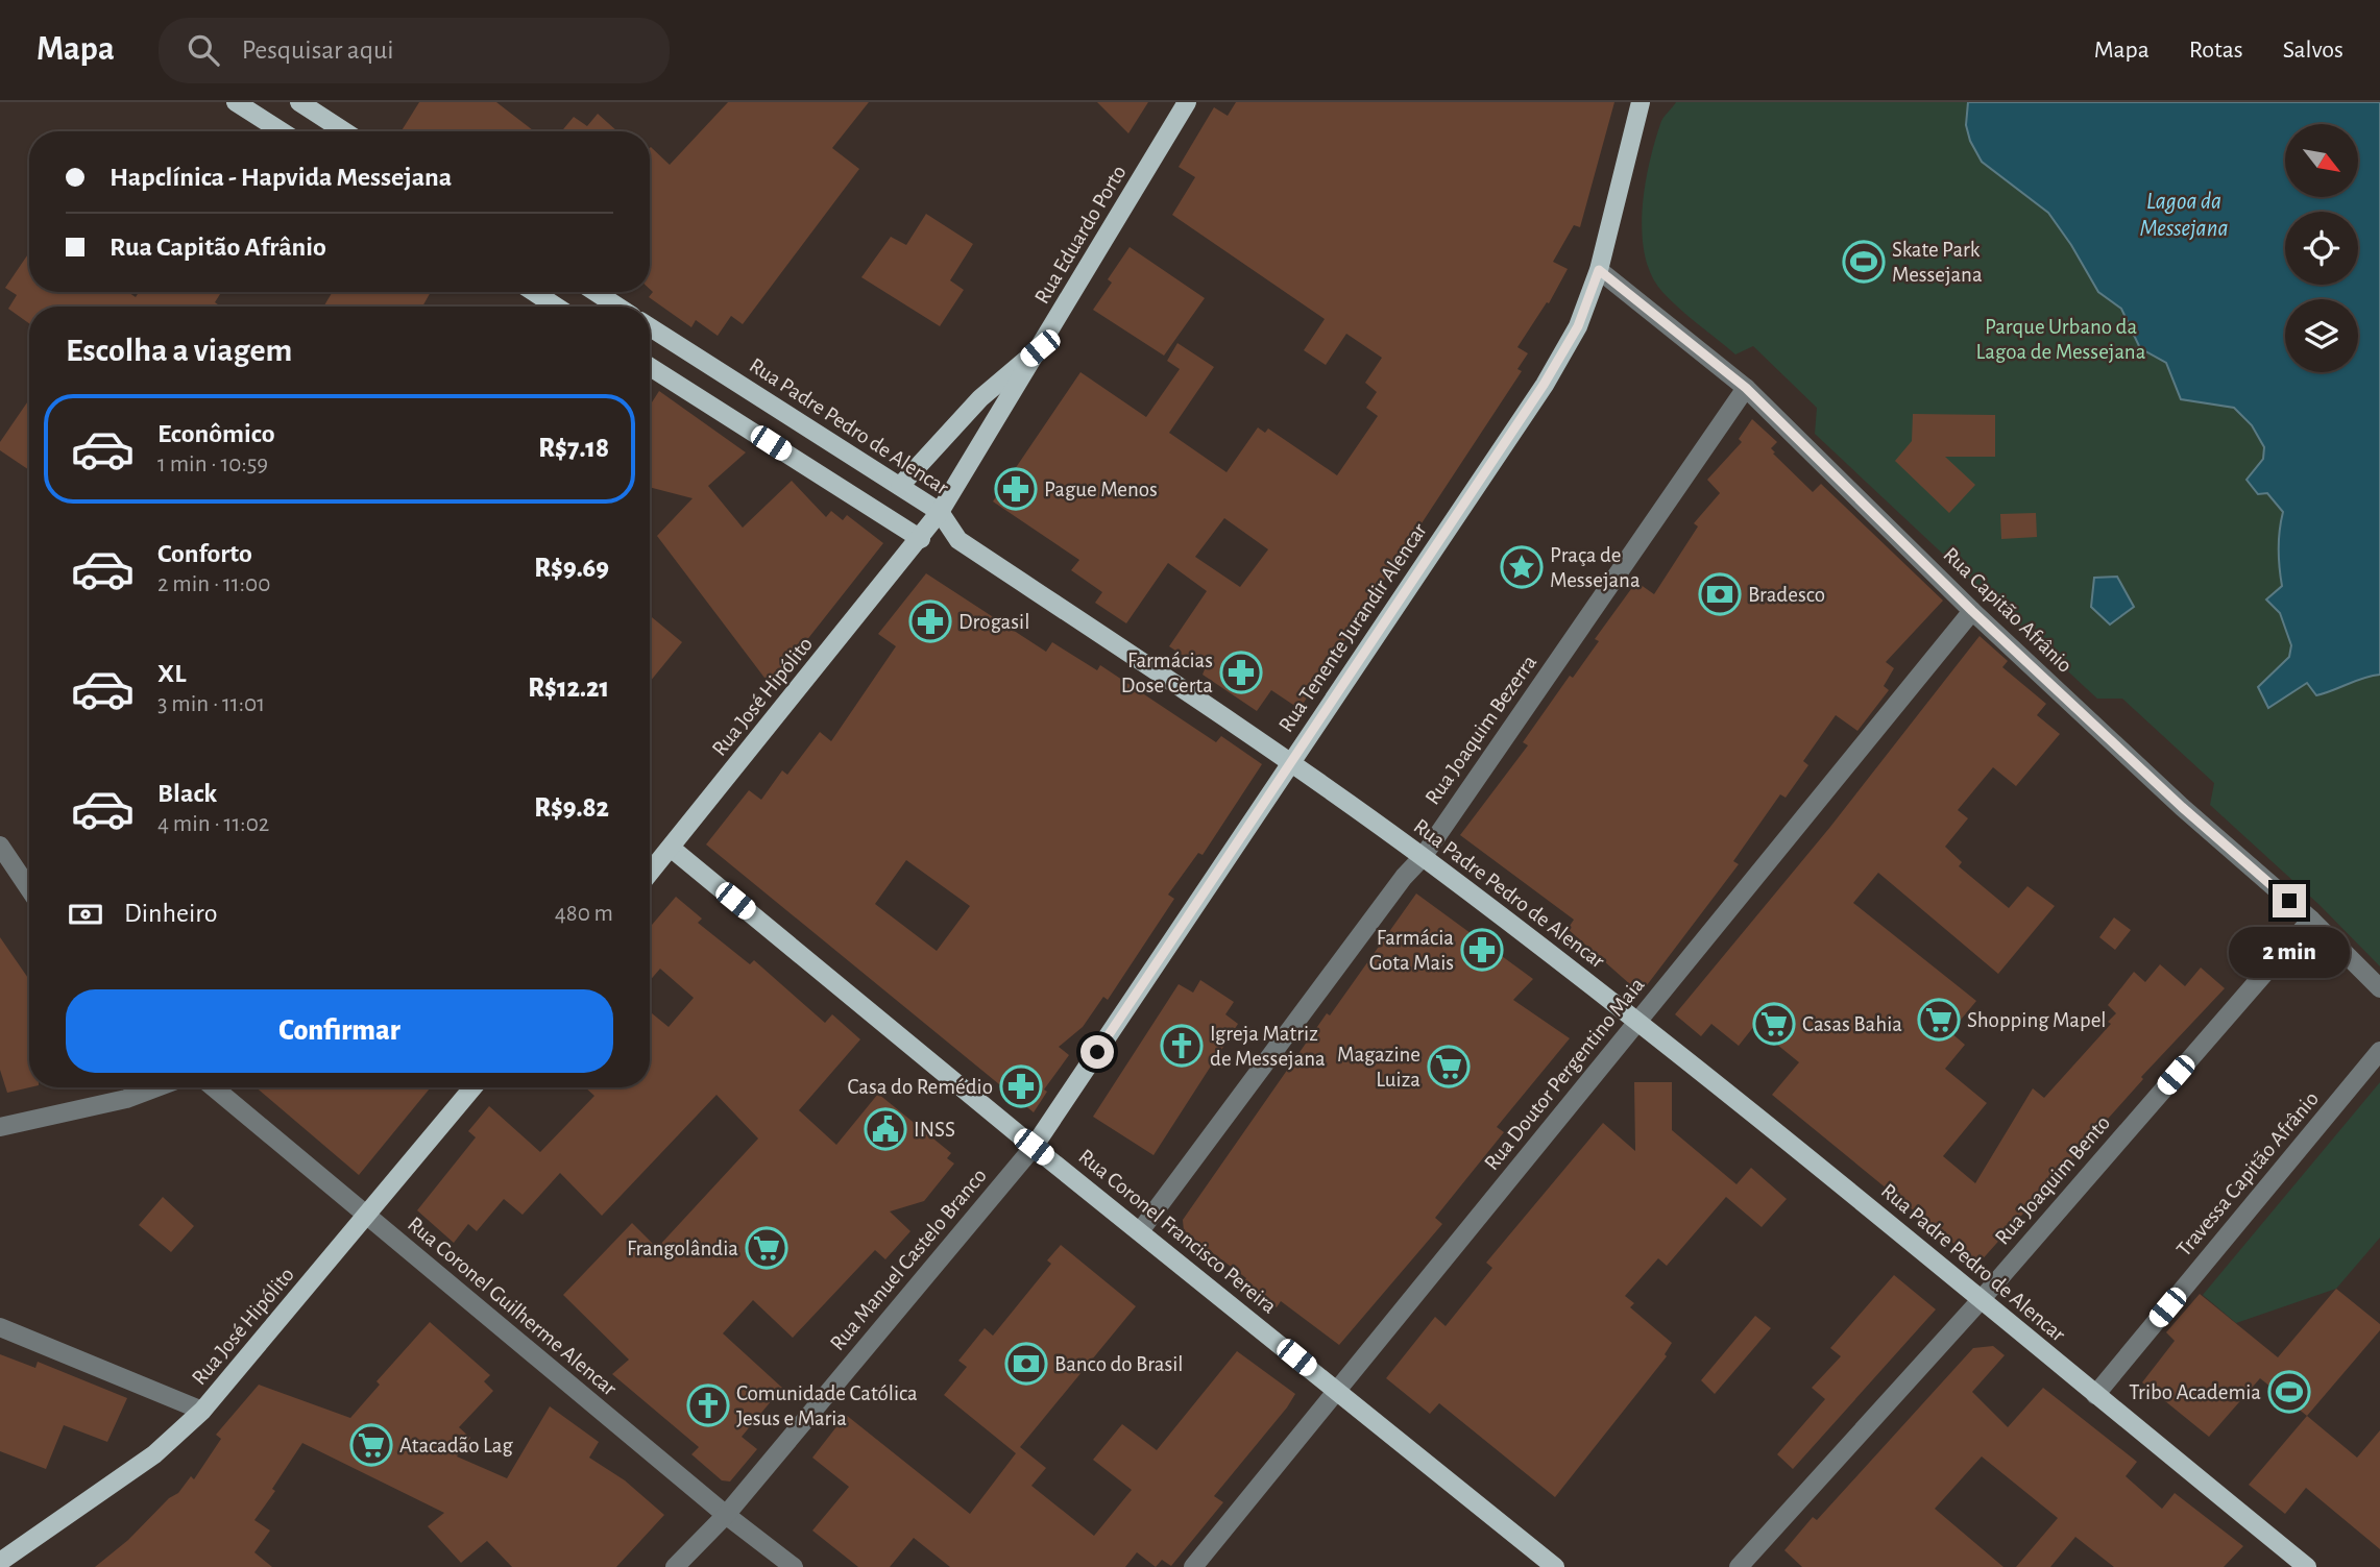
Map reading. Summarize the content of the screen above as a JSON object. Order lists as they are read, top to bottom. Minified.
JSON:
{"streets":{"main road":["Rua Eduardo Porto","Rua Padre Pedro de Alencar","Rua Tenente Jurandir Alencar","Rua José Hipólito","Rua Coronel Francisco Pereira"],"street":["Rua Capitão Afrânio","Rua Joaquim Bezerra","Rua Doutor Pergentino Maia","Travessa Capitão Afrânio","Rua Joaquim Bento","Rua Manuel Castelo Branco","Rua Coronel Guilherme Alencar"]},"crossings":[["Rua Eduardo Porto","Rua Padre Pedro de Alencar"],["Rua Eduardo Porto","Rua José Hipólito"],["Rua Padre Pedro de Alencar","Rua Tenente Jurandir Alencar"],["Rua Padre Pedro de Alencar","Rua Joaquim Bezerra"],["Rua Padre Pedro de Alencar","Rua Doutor Pergentino Maia"],["Rua Padre Pedro de Alencar","Travessa Capitão Afrânio"],["Rua Padre Pedro de Alencar","Rua Joaquim Bento"],["Rua Capitão Afrânio","Rua Tenente Jurandir Alencar"],["Rua Capitão Afrânio","Rua Joaquim Bezerra"],["Rua Capitão Afrânio","Rua Doutor Pergentino Maia"],["Rua Capitão Afrânio","Rua Joaquim Bento"],["Rua Tenente Jurandir Alencar","Rua Coronel Francisco Pereira"],["Rua Tenente Jurandir Alencar","Rua Manuel Castelo Branco"],["Rua José Hipólito","Rua Coronel Francisco Pereira"],["Rua José Hipólito","Rua Coronel Guilherme Alencar"],["Rua Joaquim Bezerra","Rua Coronel Francisco Pereira"],["Rua Doutor Pergentino Maia","Rua Coronel Francisco Pereira"],["Rua Coronel Francisco Pereira","Rua Manuel Castelo Branco"],["Rua Manuel Castelo Branco","Rua Coronel Guilherme Alencar"]],"water":["Lagoa da Messejana"],"parks":["Parque Urbano da Lagoa de Messejana"],"places":{"sports":["Skate Park Messejana","Tribo Academia"],"pharmacy":["Pague Menos","Drogasil","Farmácias Dose Certa","Farmácia Gota Mais","Casa do Remédio"],"place":["Praça de Messejana"],"bank":["Bradesco","Banco do Brasil"],"supermarket":["Shopping Mapel","Casas Bahia","Magazine Luiza","Frangolândia","Atacadão Lag"],"church":["Igreja Matriz de Messejana","Comunidade Católica Jesus e Maria"],"public building":["INSS"]},"north":"bottom right","page":{"header":"Mapa","search":"Pesquisar aqui","nav":["Mapa","Rotas","Salvos"],"banner":["Hapclínica - Hapvida Messejana","Rua Capitão Afrânio"],"heading":"Escolha a viagem","list":[{"name":"Econômico","note":"1 min · 10:59","value":"R$7.18"},{"name":"Conforto","note":"2 min · 11:00","value":"R$9.69"},{"name":"XL","note":"3 min · 11:01","value":"R$12.21"},{"name":"Black","note":"4 min · 11:02","value":"R$9.82"}],"pay":["Dinheiro","480 m"],"bubble":"2 min","buttons":"Confirmar"}}
